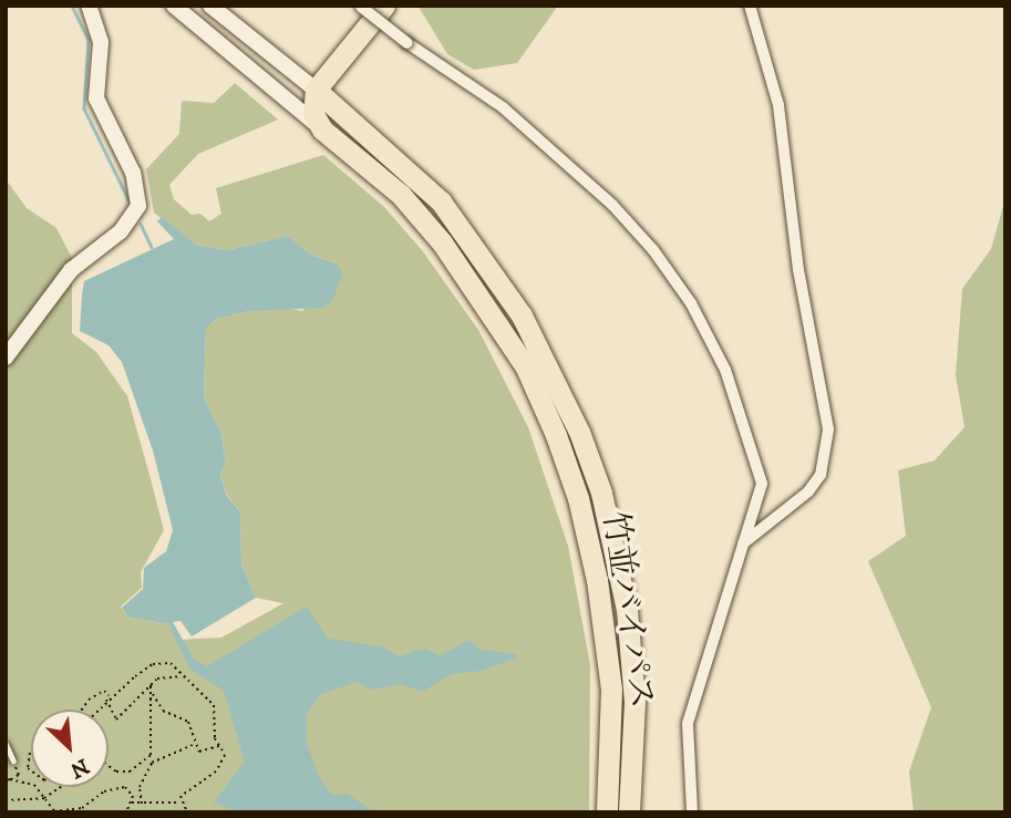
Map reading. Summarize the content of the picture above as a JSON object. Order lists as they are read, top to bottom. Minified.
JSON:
{"streets":{"highway":["竹並バイパス"]},"north":"bottom right"}
